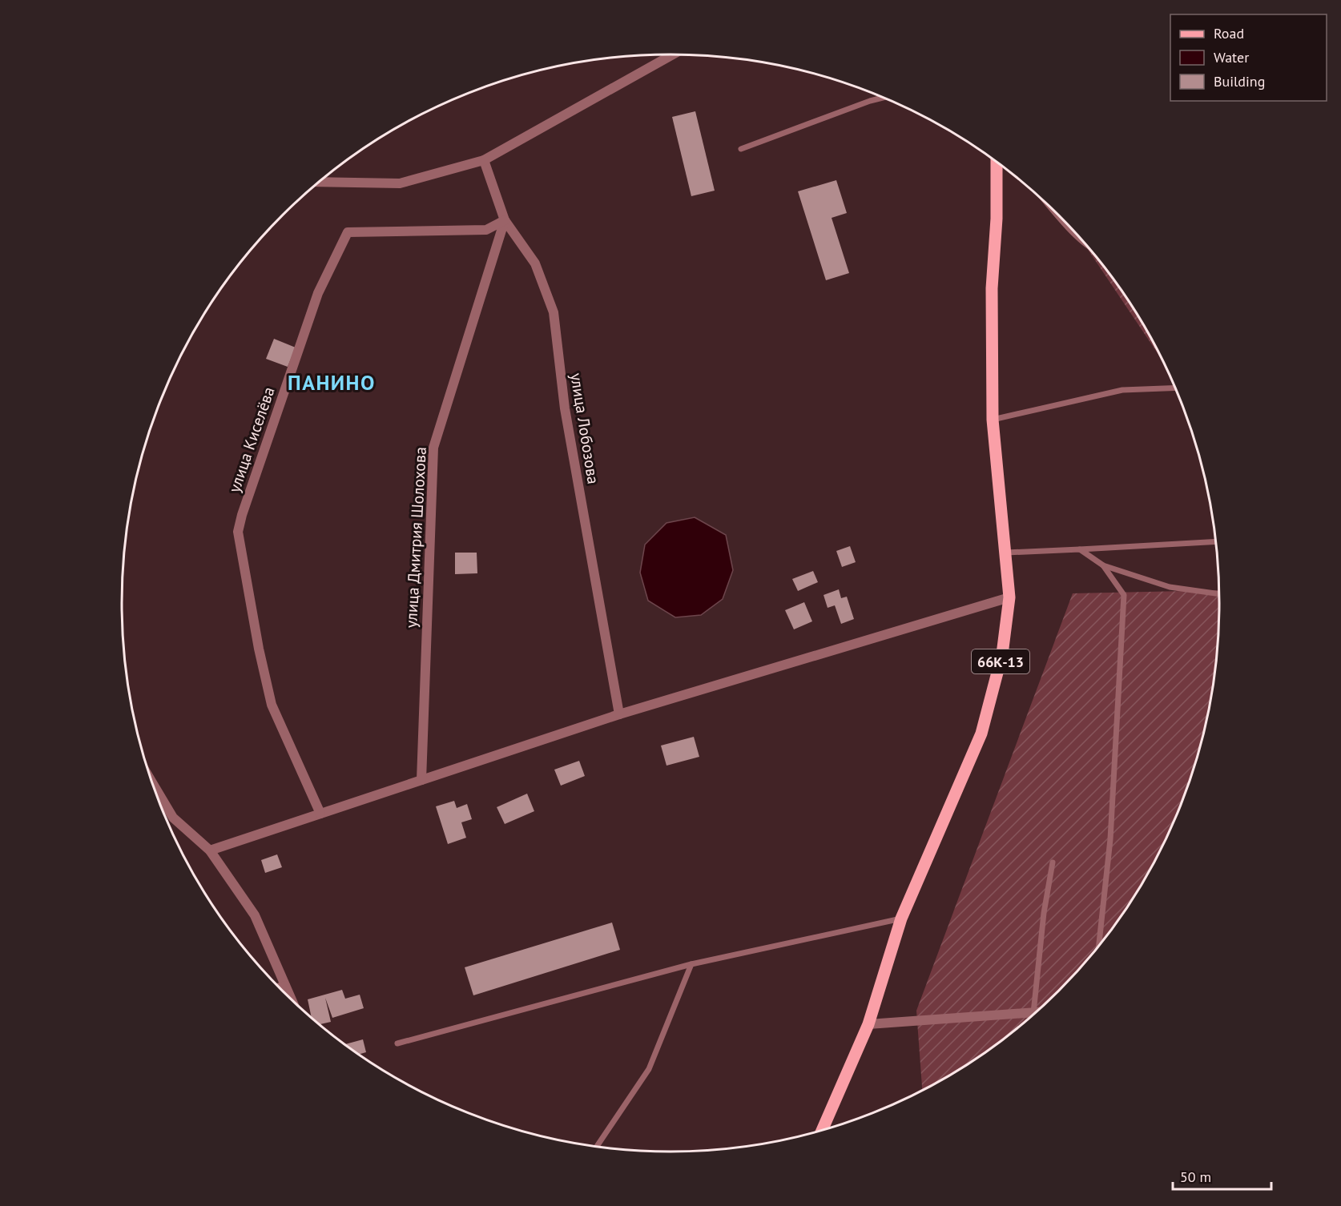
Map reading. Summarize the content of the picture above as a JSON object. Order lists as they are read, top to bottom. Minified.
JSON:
{"streets":{"main road":["66К-13"],"street":["улица Лобозова","улица Киселёва","улица Дмитрия Шолохова"]},"crossings":[["улица Лобозова","улица Киселёва"],["улица Лобозова","улица Дмитрия Шолохова"],["улица Киселёва","улица Дмитрия Шолохова"]],"districts":["ПАНИНО"],"legend":["Road","Water","Building"],"scale_bar":"50 m"}
